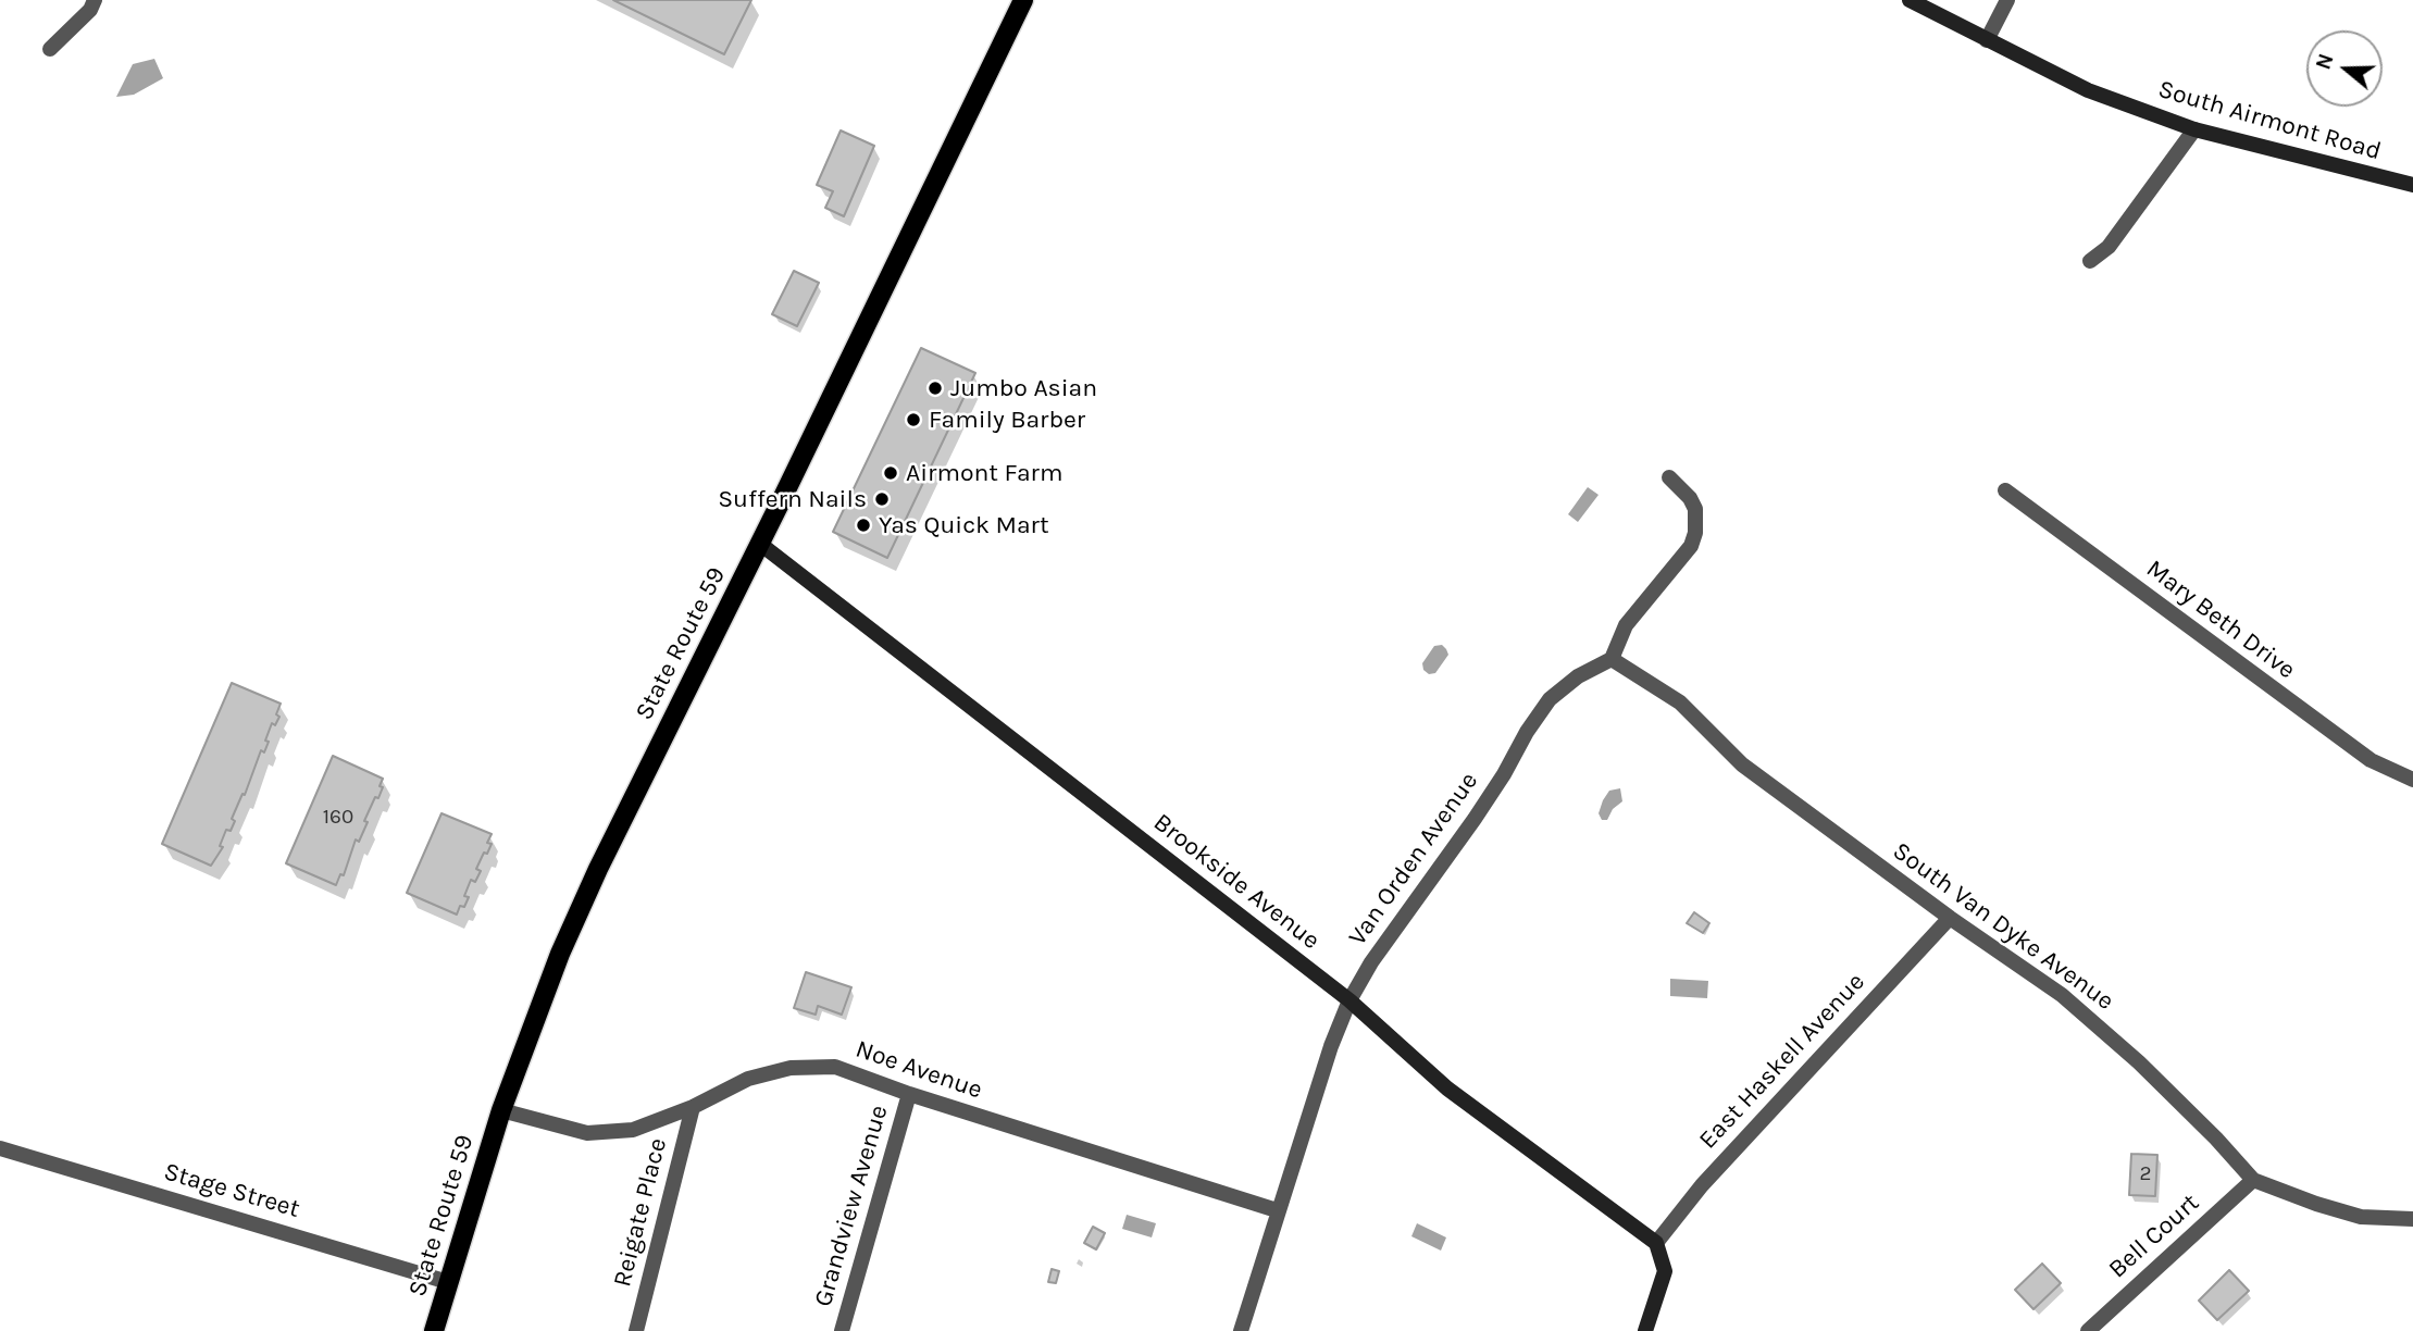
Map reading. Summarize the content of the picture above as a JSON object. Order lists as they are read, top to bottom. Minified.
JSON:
{"streets":{"main road":["State Route 59"],"street":["South Airmont Road","Mary Beth Drive","Van Orden Avenue","Brookside Avenue","South Van Dyke Avenue","East Haskell Avenue","Noe Avenue","Stage Street","Grandview Avenue","Reigate Place","Bell Court"]},"crossings":[["State Route 59","Brookside Avenue"],["State Route 59","Noe Avenue"],["State Route 59","Stage Street"],["Van Orden Avenue","Brookside Avenue"],["Van Orden Avenue","South Van Dyke Avenue"],["Van Orden Avenue","Noe Avenue"],["Brookside Avenue","East Haskell Avenue"],["South Van Dyke Avenue","East Haskell Avenue"],["South Van Dyke Avenue","Bell Court"],["Noe Avenue","Grandview Avenue"],["Noe Avenue","Reigate Place"]],"places":["Jumbo Asian","Family Barber","Airmont Farm","Suffern Nails","Yas Quick Mart"],"house_numbers":["160","2"],"north":"left"}
